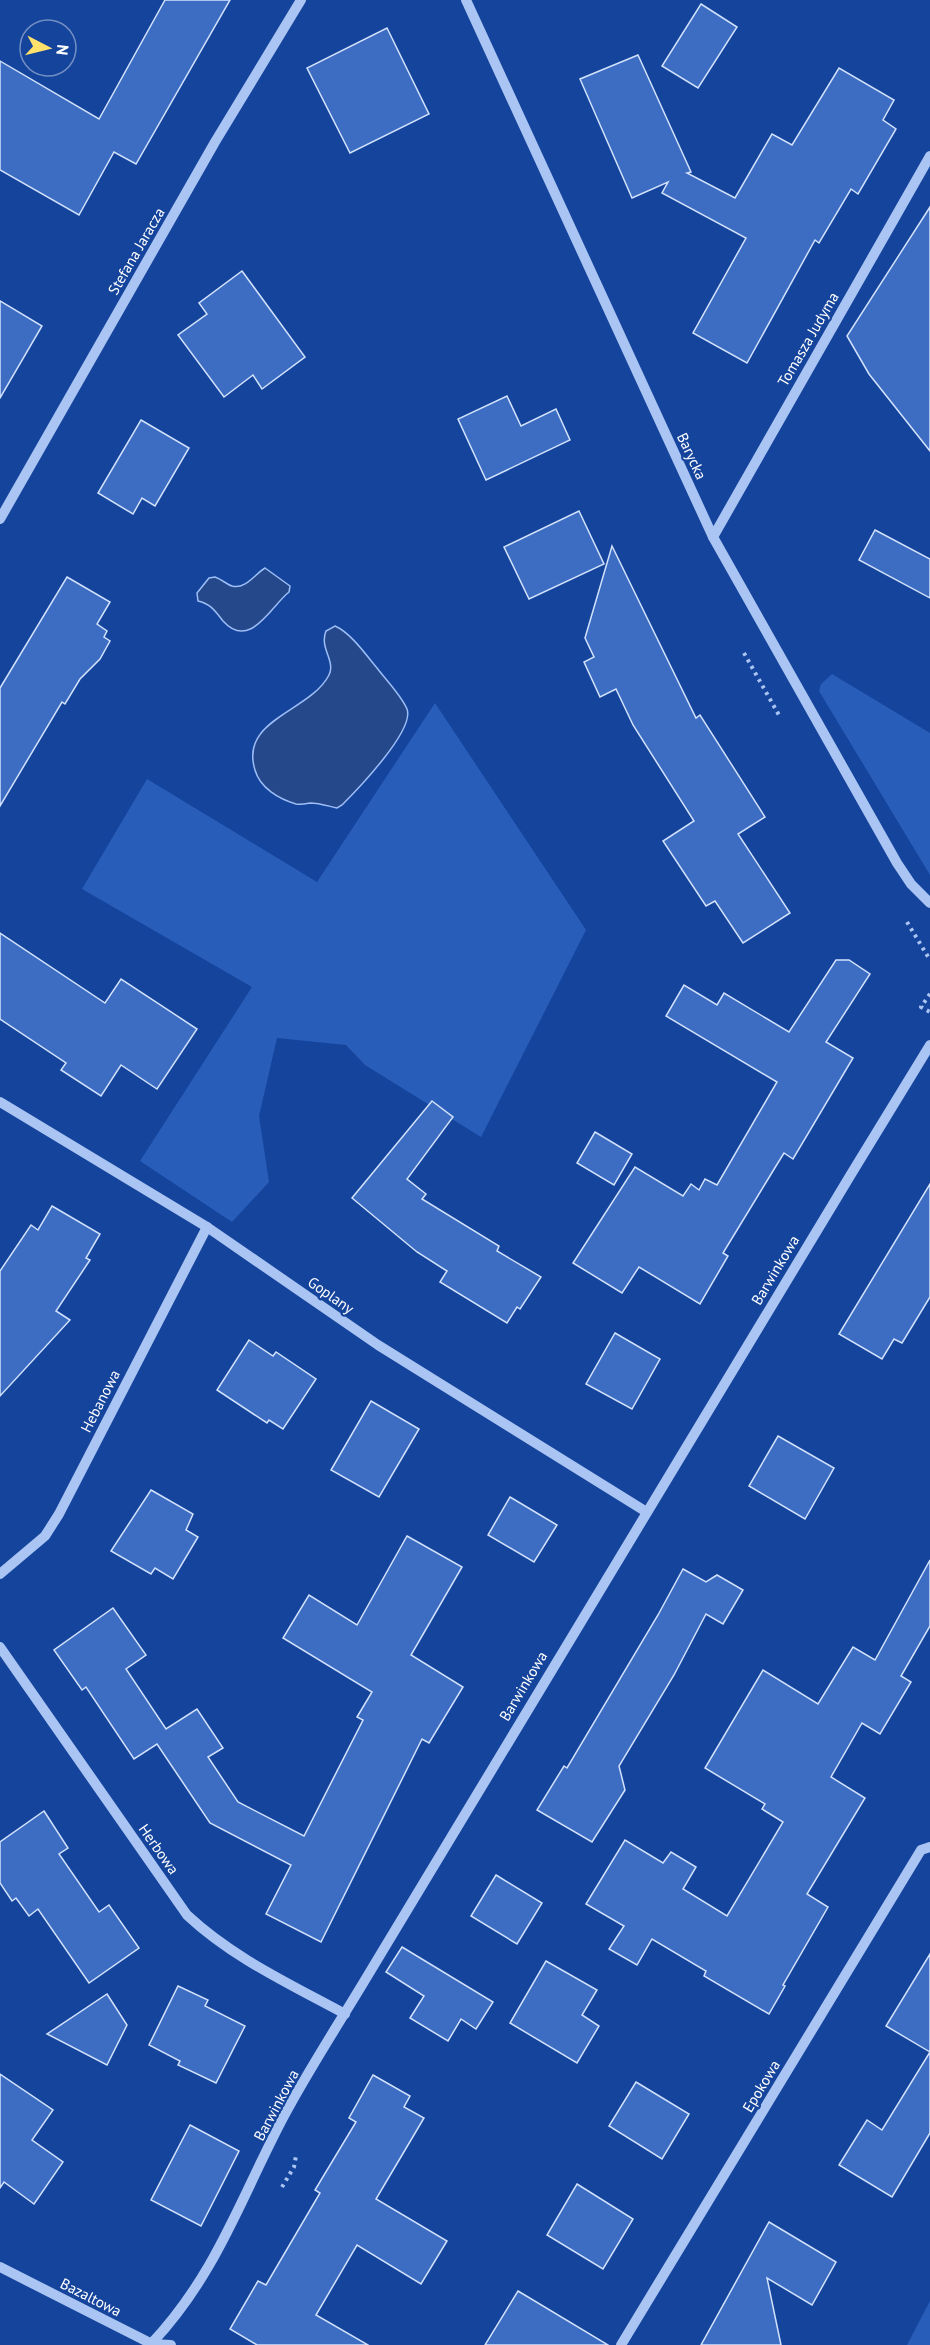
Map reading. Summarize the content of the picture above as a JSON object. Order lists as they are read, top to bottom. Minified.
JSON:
{"streets":{"street":["Stefana Jaracza","Tomasza Judyma","Barycka","Barwinkowa","Goplany","Hebanowa","Herbowa","Epokowa","Bazaltowa"]},"crossings":[["Tomasza Judyma","Barycka"],["Barwinkowa","Goplany"],["Barwinkowa","Herbowa"],["Barwinkowa","Bazaltowa"],["Goplany","Hebanowa"]],"north":"right"}
